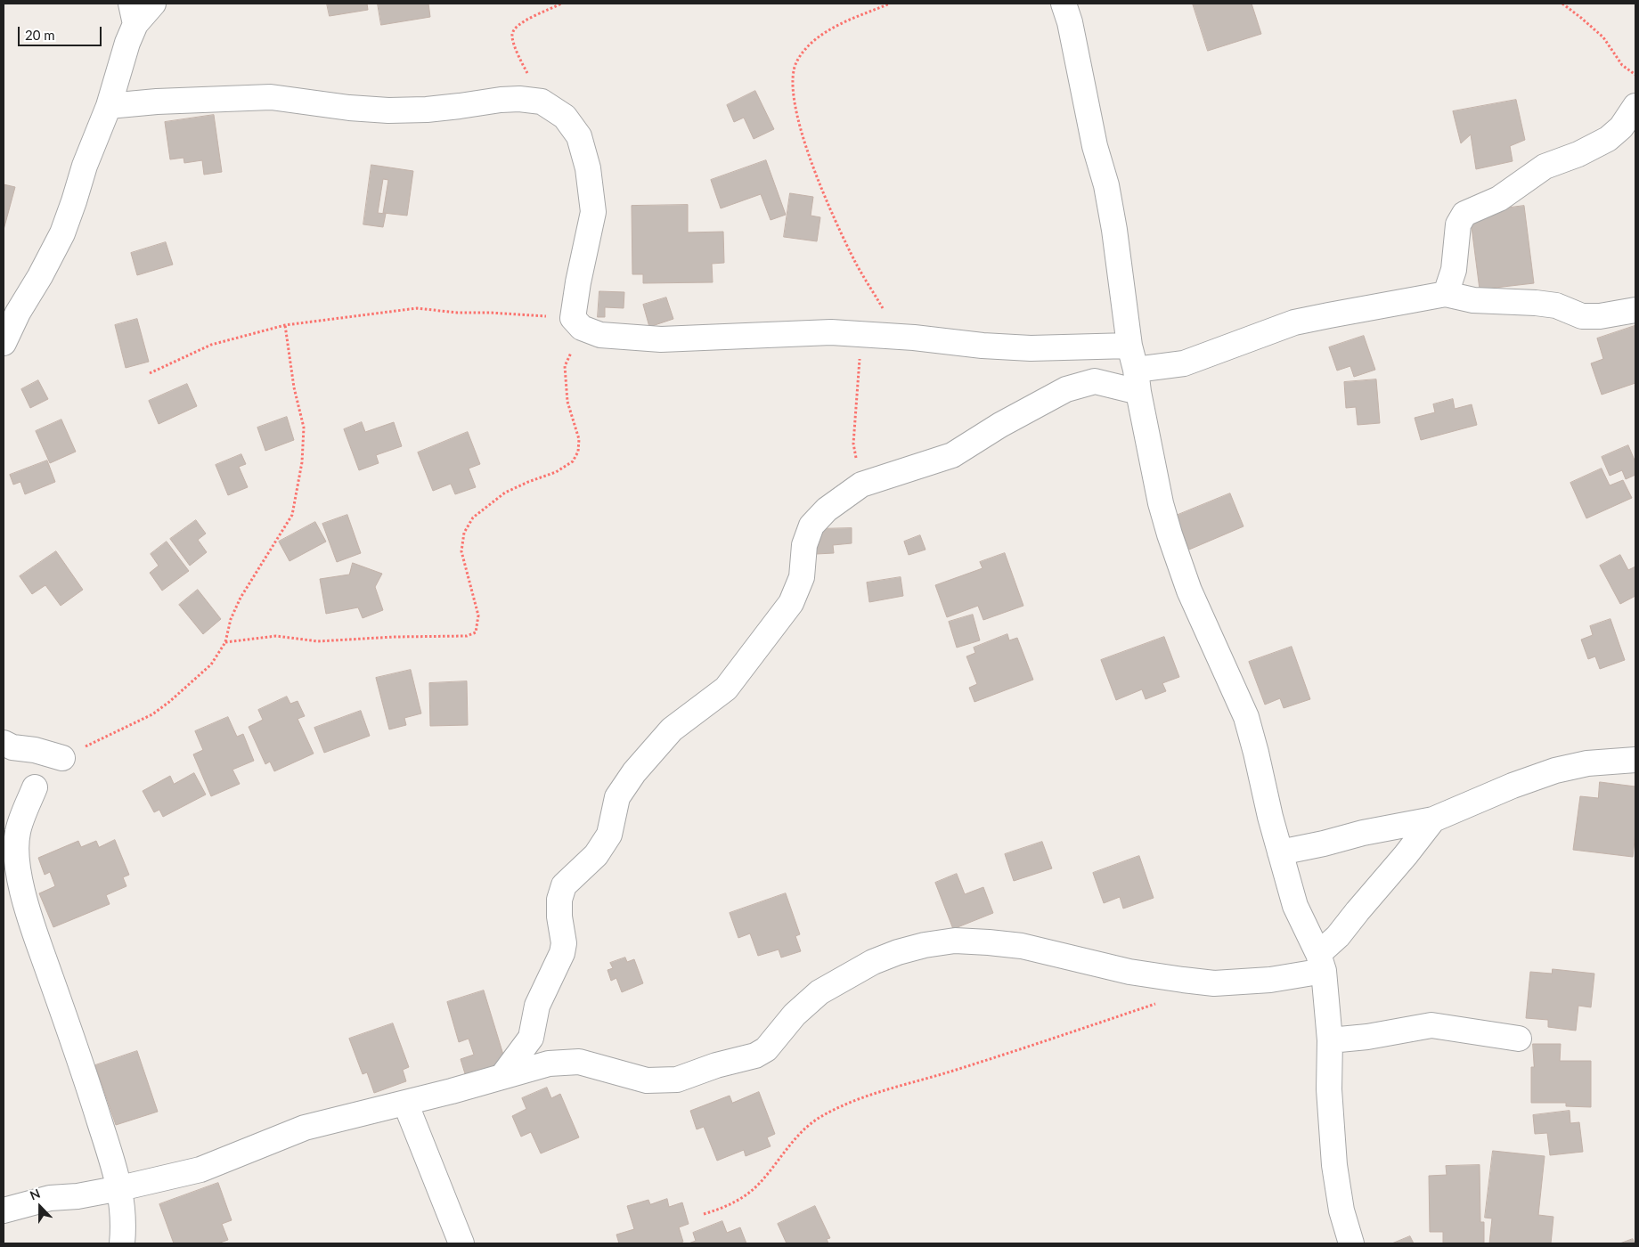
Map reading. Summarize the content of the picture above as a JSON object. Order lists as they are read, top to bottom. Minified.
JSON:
{"scale_bar":"20 m","north":"top"}
